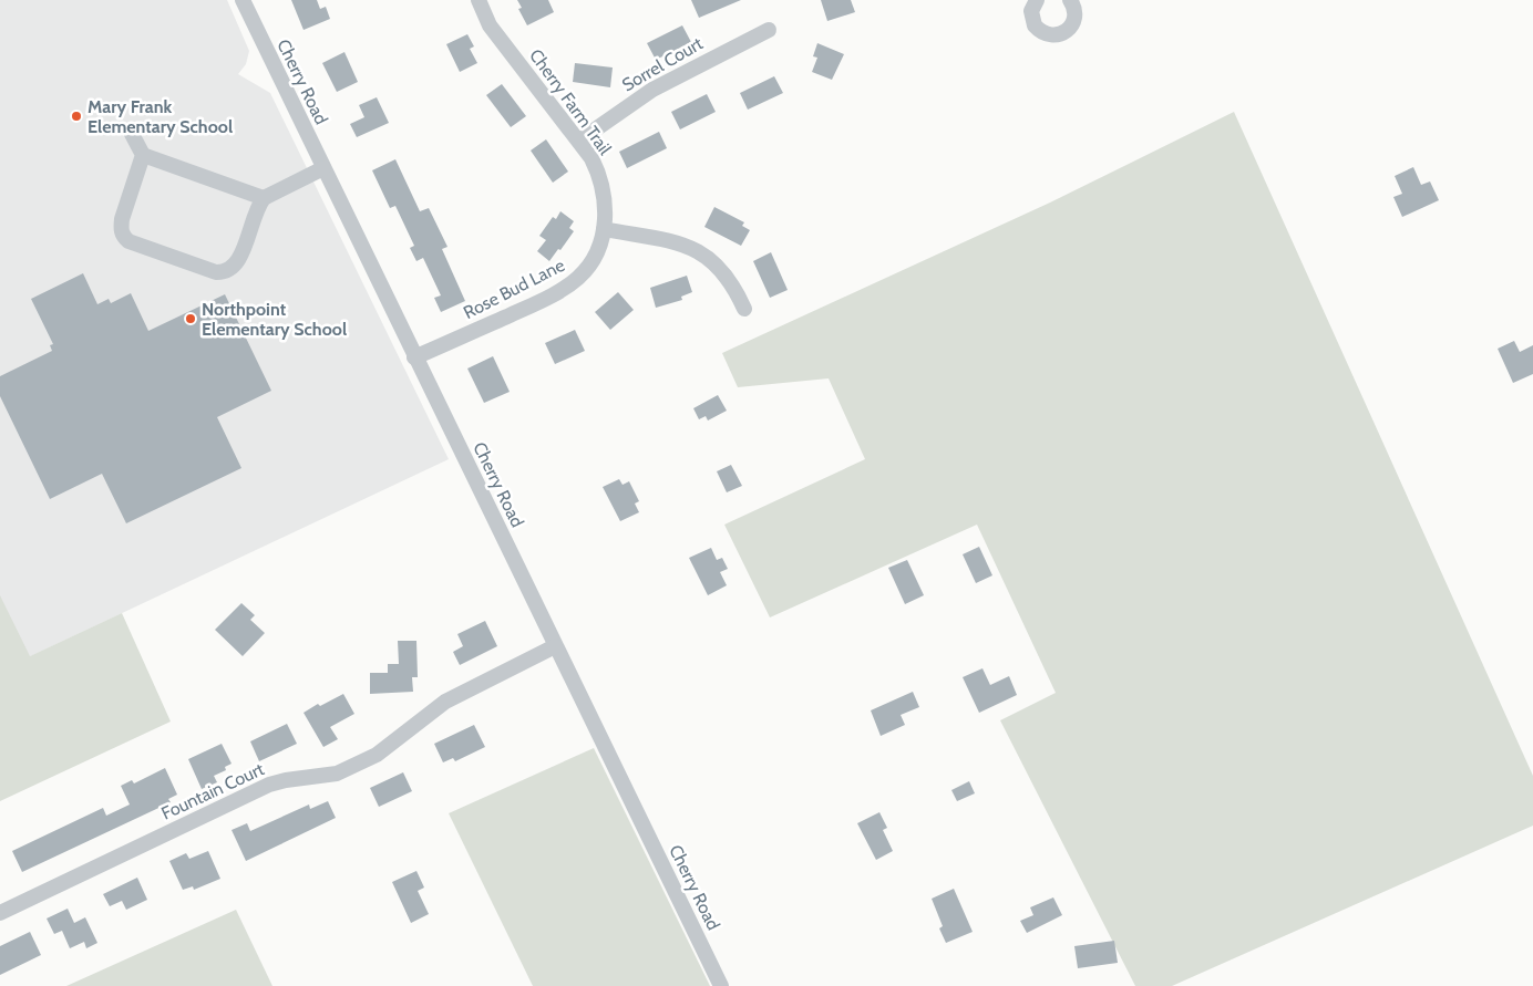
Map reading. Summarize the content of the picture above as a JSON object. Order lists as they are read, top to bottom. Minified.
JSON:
{"streets":{"street":["Sorrel Court","Cherry Road","Cherry Farm Trail","Rose Bud Lane","Fountain Court"]},"crossings":[["Sorrel Court","Cherry Farm Trail"],["Cherry Road","Rose Bud Lane"],["Cherry Road","Fountain Court"],["Cherry Farm Trail","Rose Bud Lane"]],"places":["Mary Frank Elementary School","Northpoint Elementary School"]}
